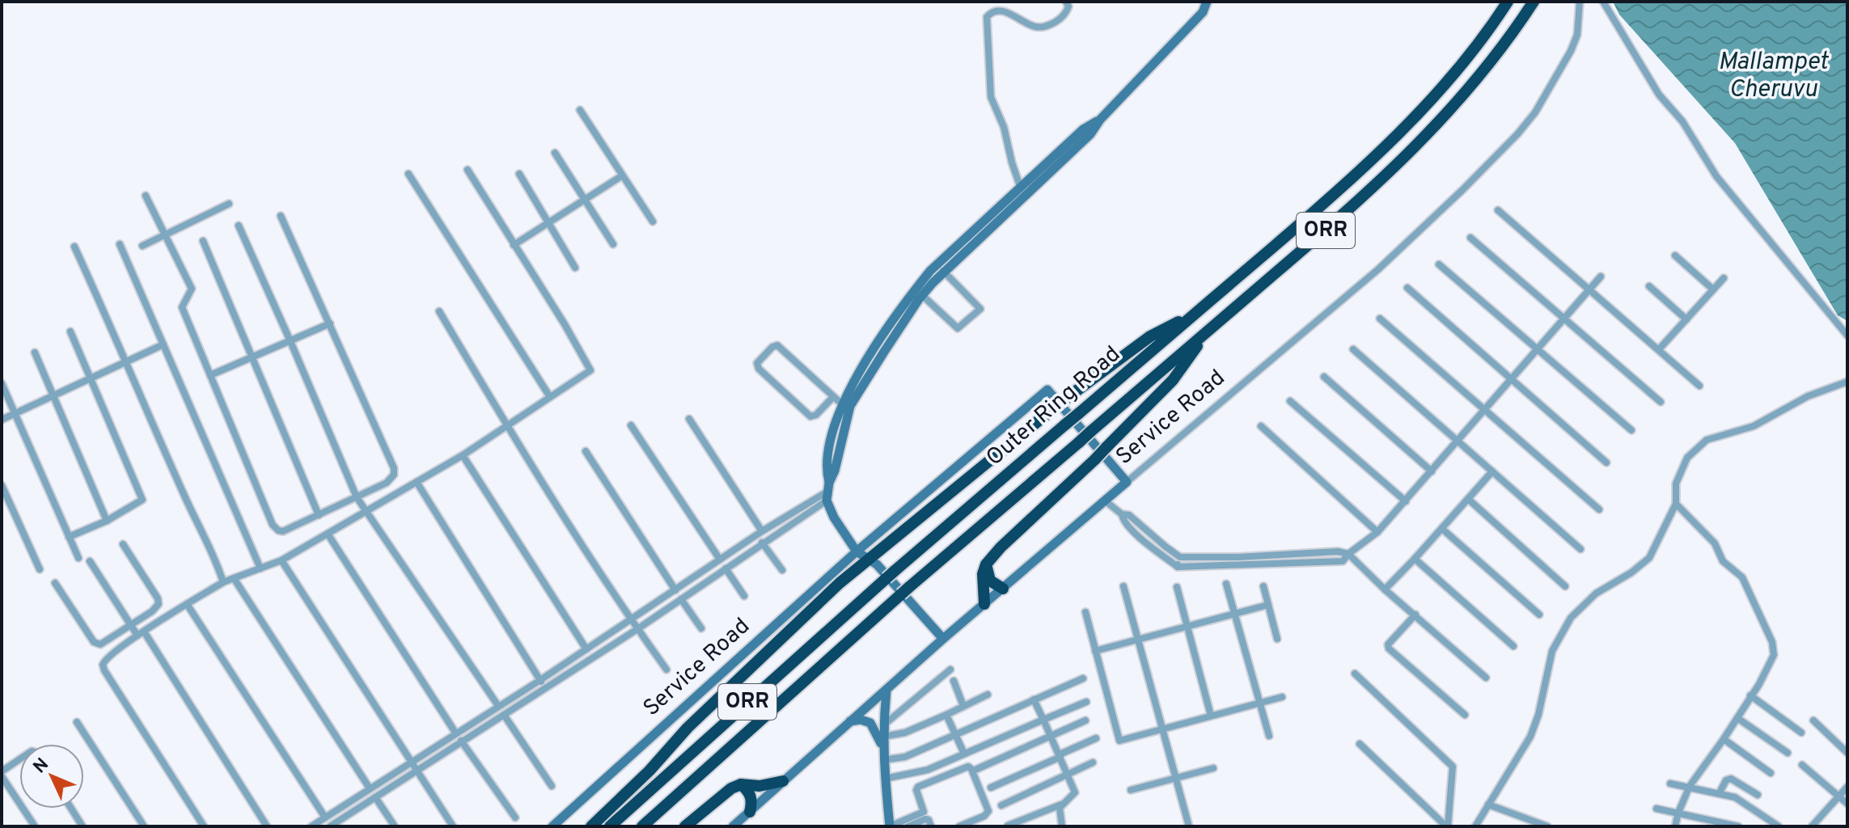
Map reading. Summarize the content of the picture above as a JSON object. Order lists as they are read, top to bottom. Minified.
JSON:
{"streets":{"highway":["ORR","Outer Ring Road"],"main road":["Service Road"]},"water":["Mallampet Cheruvu"],"north":"top left"}
